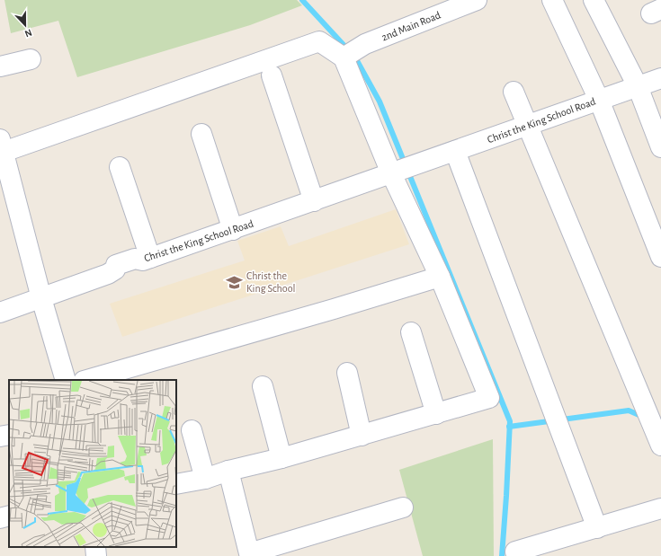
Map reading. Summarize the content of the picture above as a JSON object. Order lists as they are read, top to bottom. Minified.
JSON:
{"streets":{"street":["2nd Main Road","Christ the King School Road"]},"places":{"school or university":["Christ the King School"]},"north":"bottom"}
